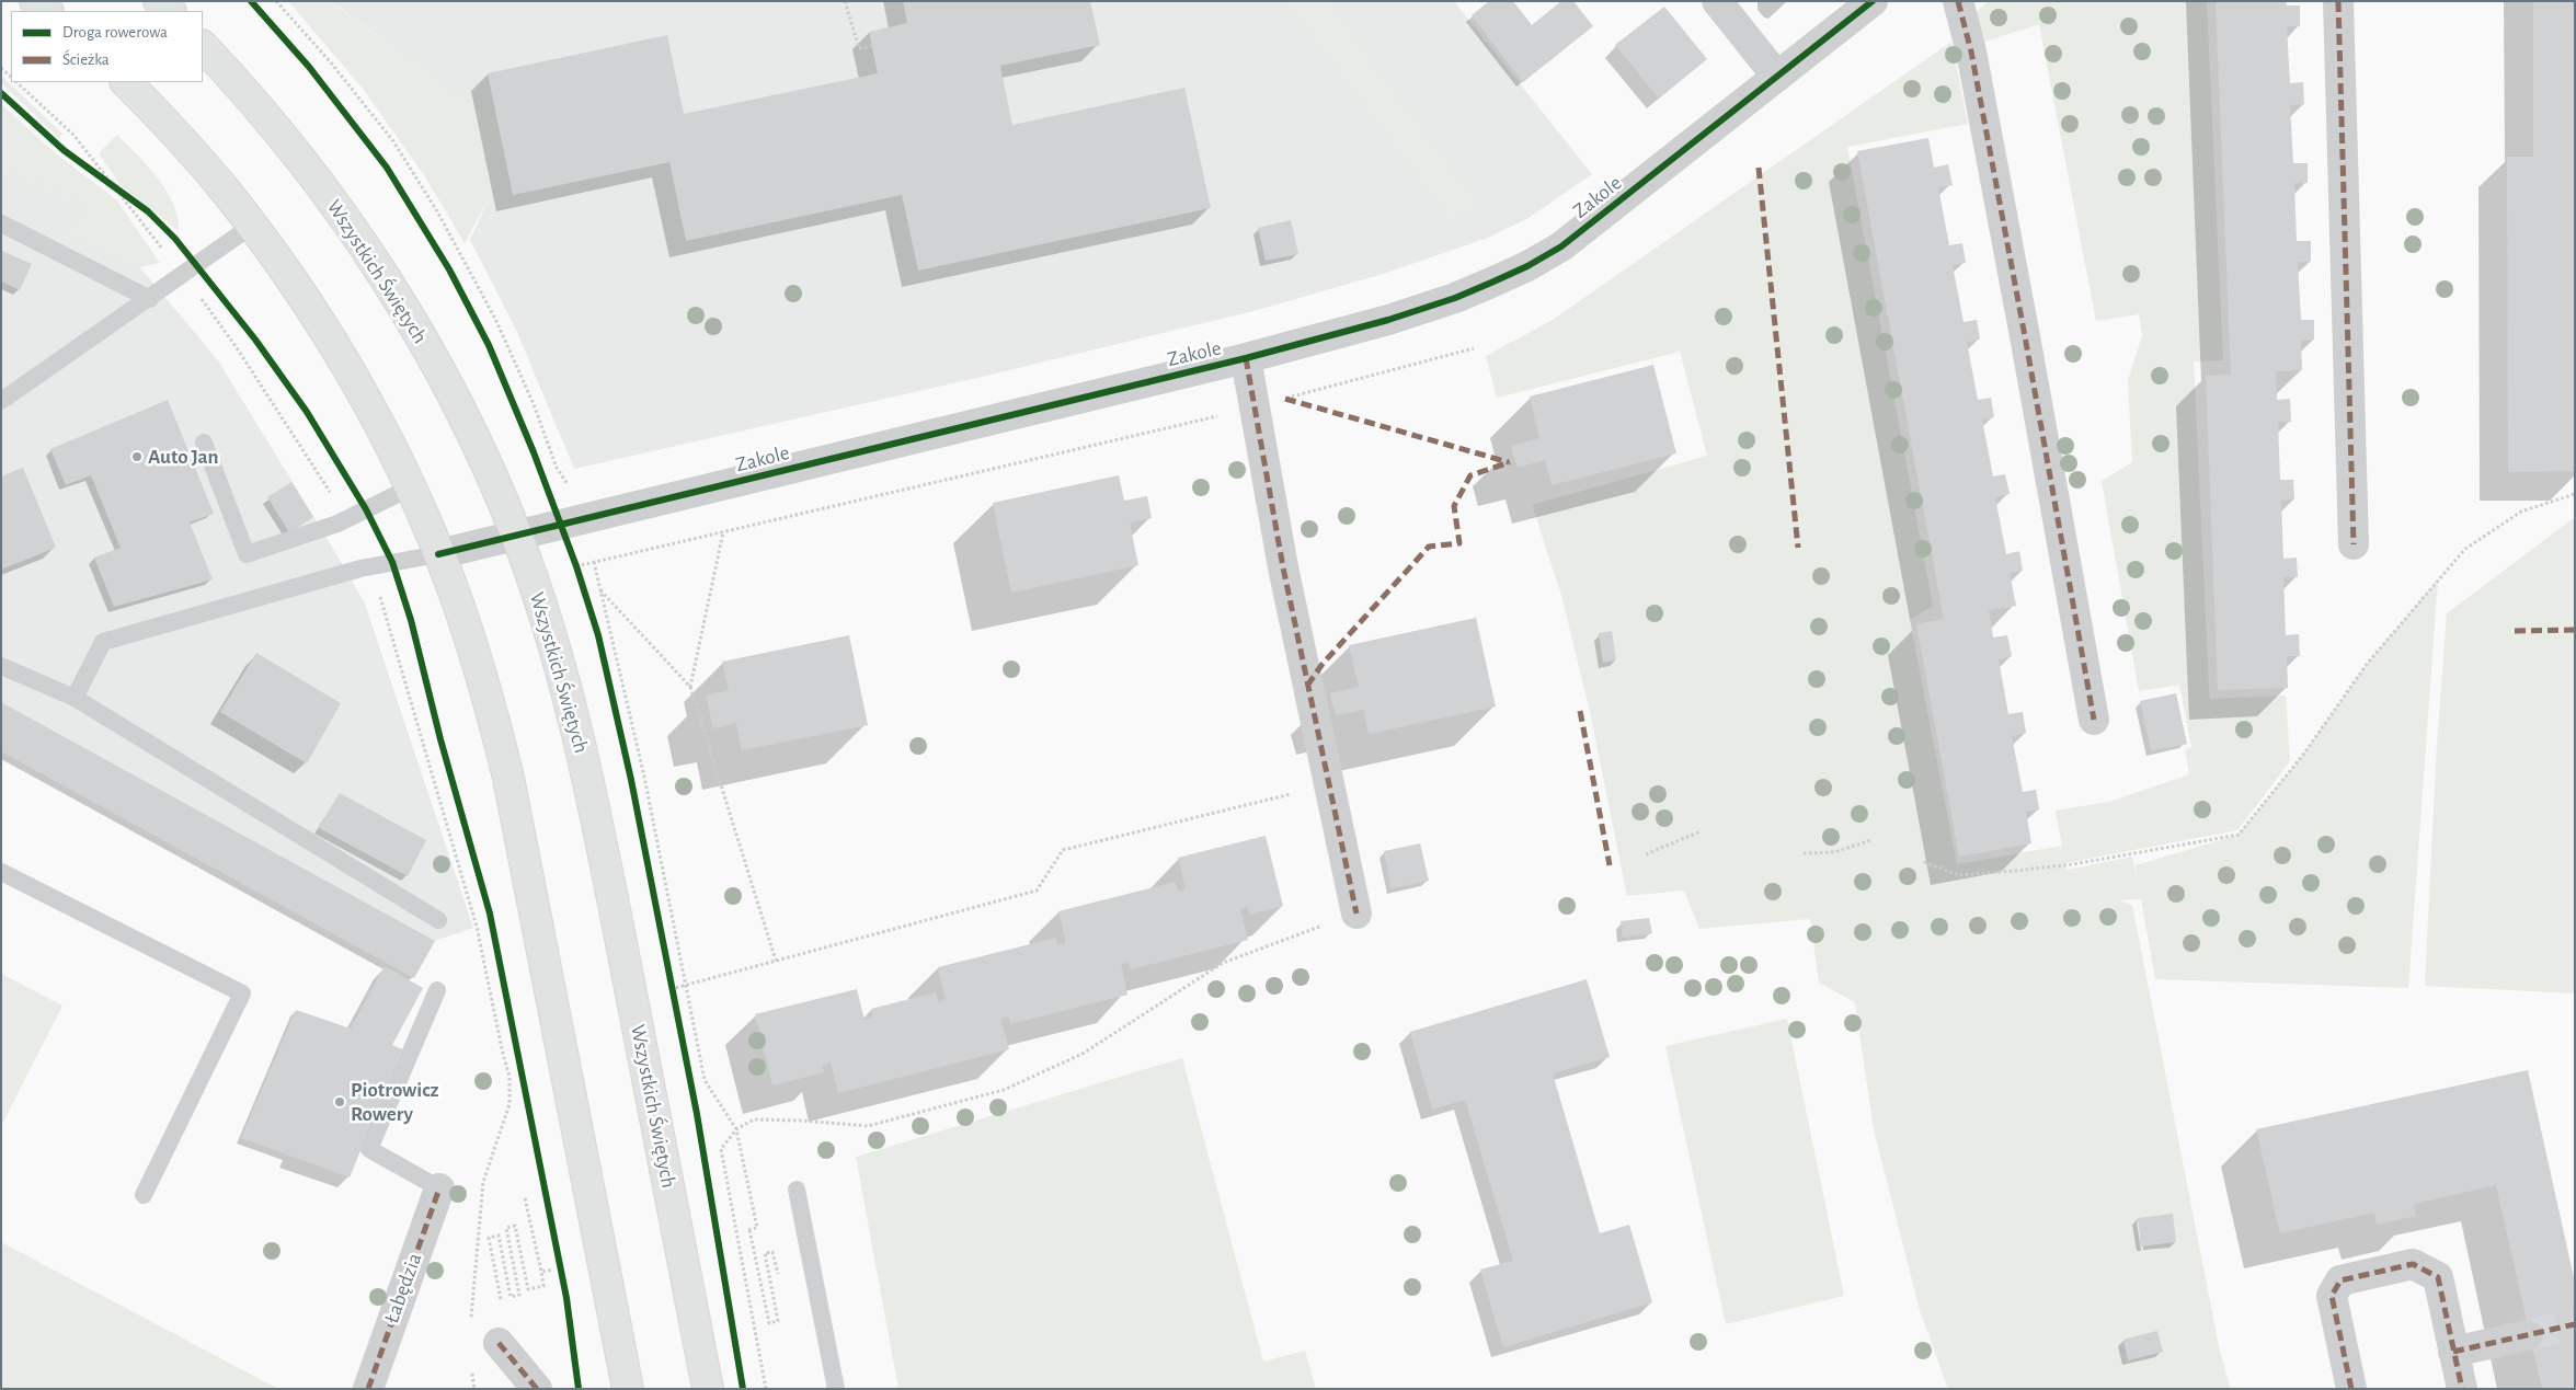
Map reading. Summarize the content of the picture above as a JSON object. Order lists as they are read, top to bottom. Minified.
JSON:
{"streets":{"street":["Zakole","Wszystkich Świętych","Łabędzia"]},"crossings":[["Zakole","Wszystkich Świętych"]],"places":["Auto Jan","Piotrowicz Rowery"],"legend":["Droga rowerowa","Ścieżka"]}
